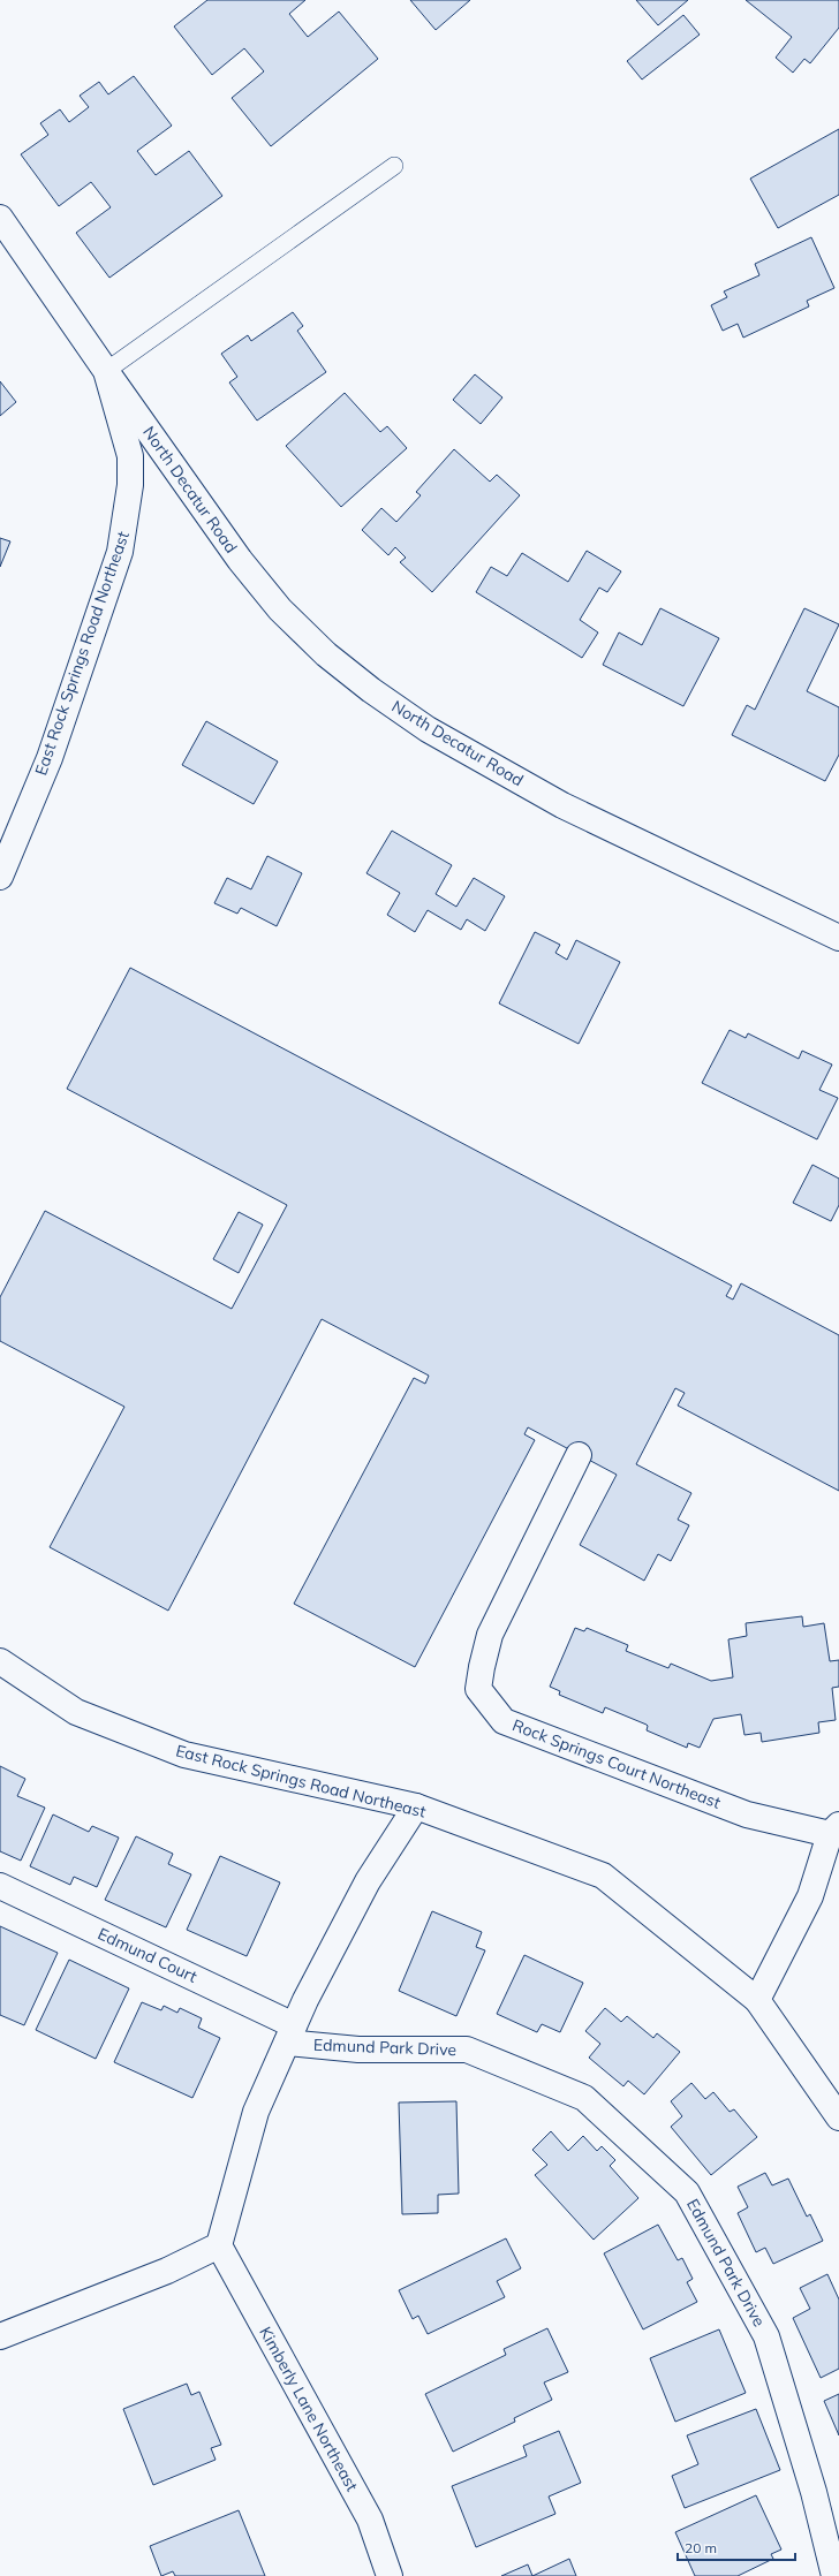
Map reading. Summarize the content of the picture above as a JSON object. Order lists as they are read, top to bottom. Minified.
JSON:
{"streets":{"street":["North Decatur Road","East Rock Springs Road Northeast","Rock Springs Court Northeast","Edmund Court","Edmund Park Drive","Kimberly Lane Northeast"]},"crossings":[["North Decatur Road","East Rock Springs Road Northeast"],["East Rock Springs Road Northeast","Rock Springs Court Northeast"],["Edmund Court","Edmund Park Drive"]],"scale_bar":"20 m"}
